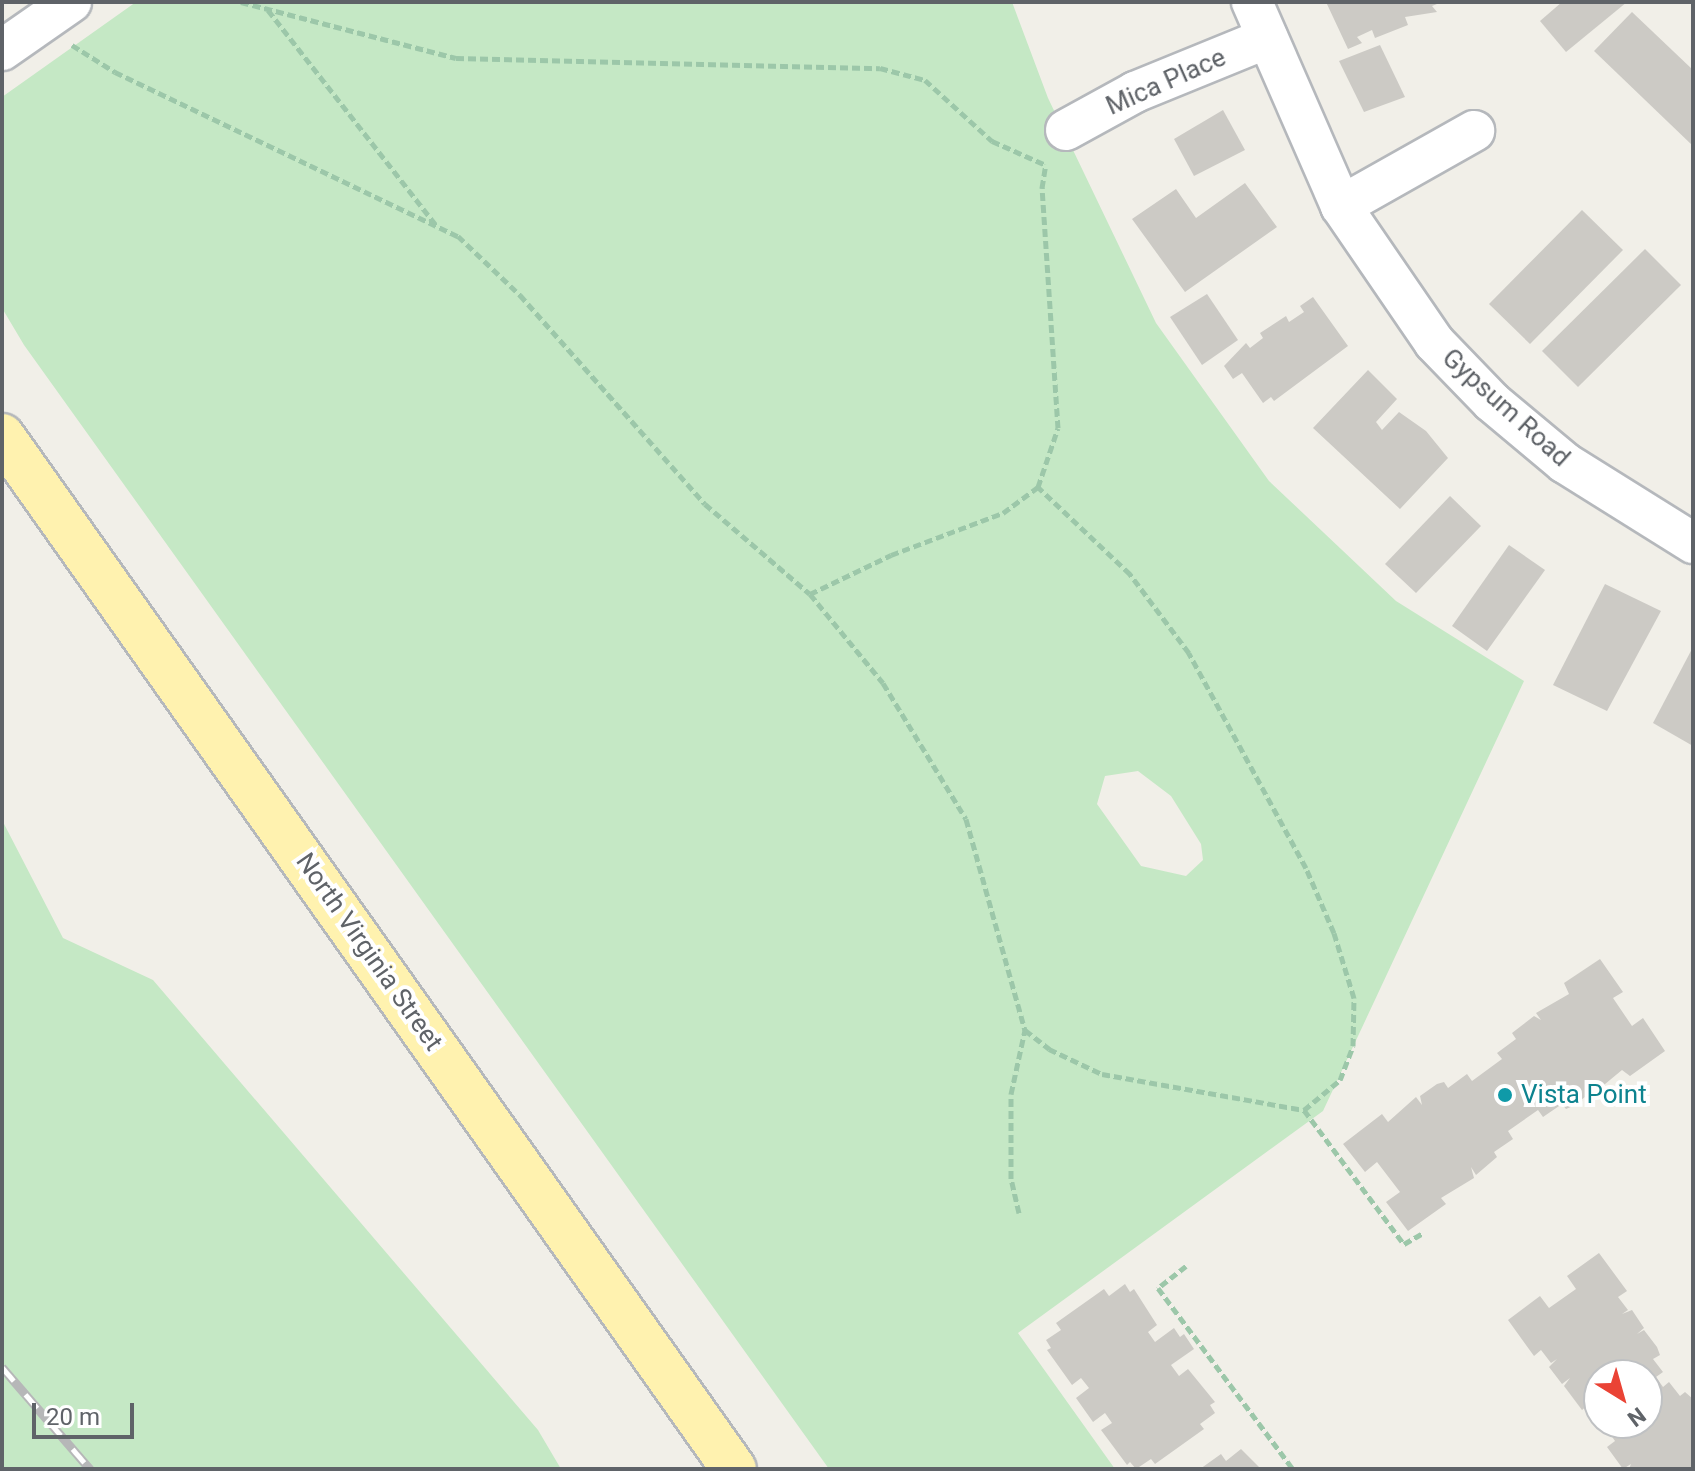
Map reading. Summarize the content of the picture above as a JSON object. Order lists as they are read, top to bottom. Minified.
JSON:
{"streets":{"main road":["North Virginia Street"],"street":["Mica Place","Gypsum Road"]},"crossings":[["Mica Place","Gypsum Road"]],"places":["Vista Point"],"scale_bar":"20 m","north":"bottom right"}
